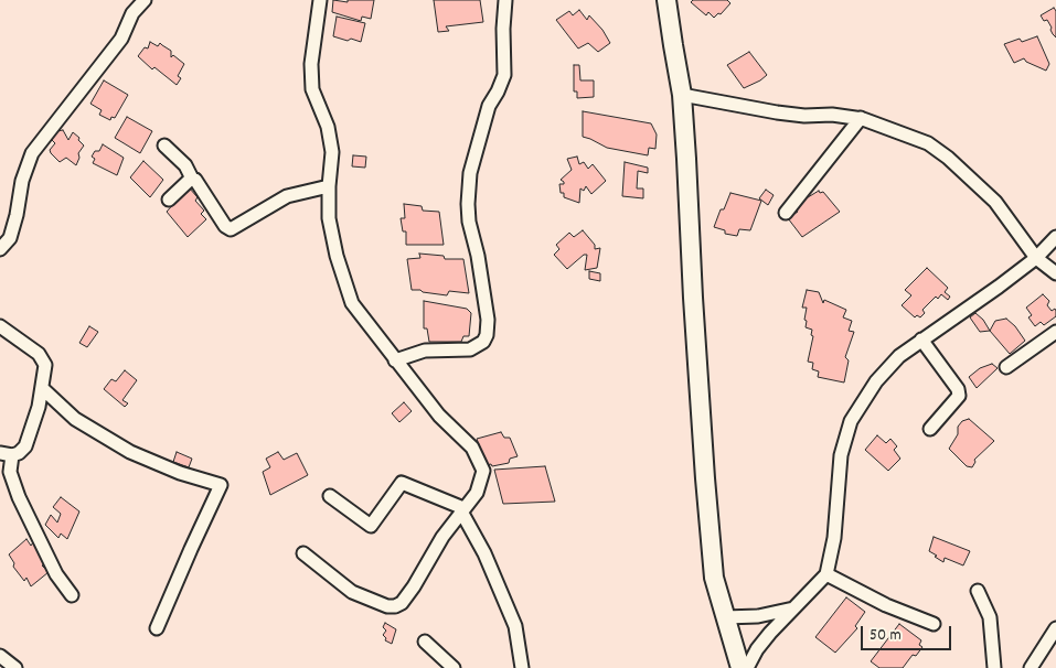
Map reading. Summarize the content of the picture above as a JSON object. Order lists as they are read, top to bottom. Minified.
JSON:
{"scale_bar":"50 m"}
